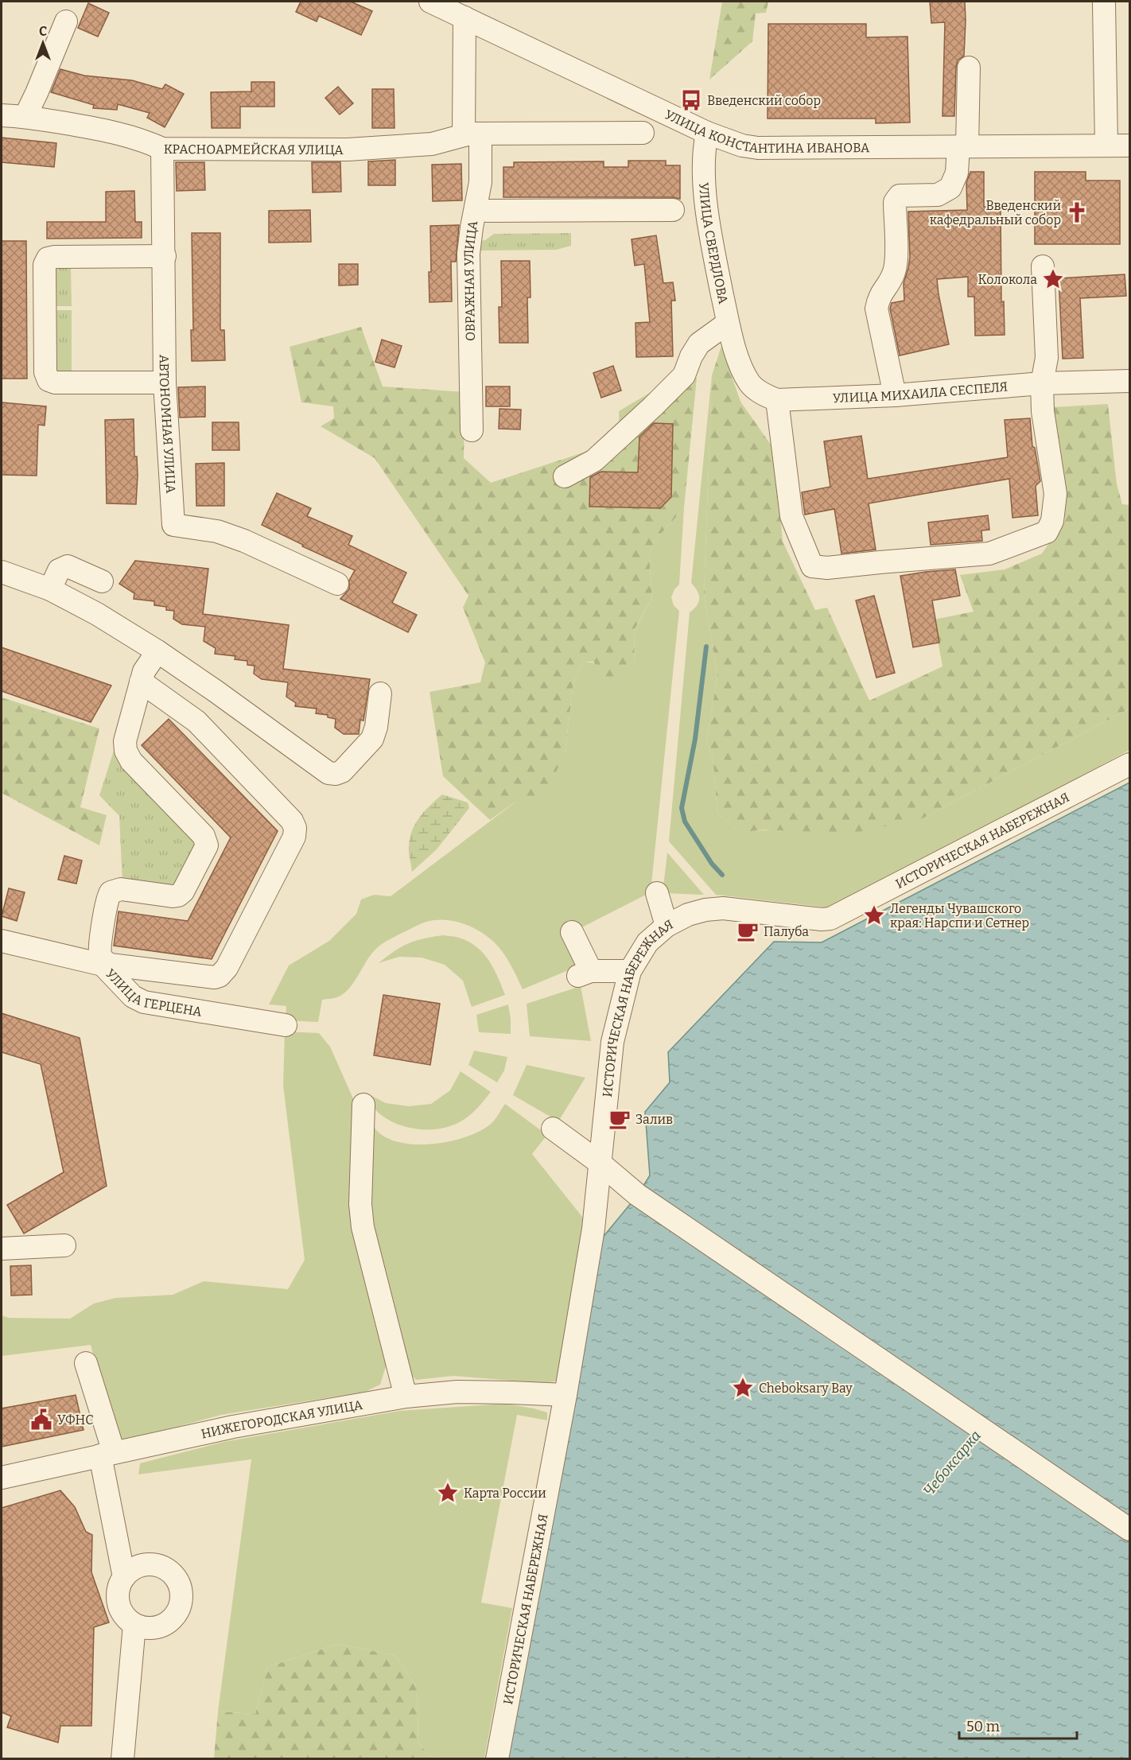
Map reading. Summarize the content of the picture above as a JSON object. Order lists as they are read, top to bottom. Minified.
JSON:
{"streets":{"street":["УЛИЦА КОНСТАНТИНА ИВАНОВА","КРАСНОАРМЕЙСКАЯ УЛИЦА","УЛИЦА СВЕРДЛОВА","ОВРАЖНАЯ УЛИЦА","УЛИЦА МИХАИЛА СЕСПЕЛЯ","АВТОНОМНАЯ УЛИЦА","ИСТОРИЧЕСКАЯ НАБЕРЕЖНАЯ","УЛИЦА ГЕРЦЕНА","НИЖЕГОРОДСКАЯ УЛИЦА"]},"crossings":[["УЛИЦА КОНСТАНТИНА ИВАНОВА","УЛИЦА СВЕРДЛОВА"],["УЛИЦА КОНСТАНТИНА ИВАНОВА","ОВРАЖНАЯ УЛИЦА"],["КРАСНОАРМЕЙСКАЯ УЛИЦА","ОВРАЖНАЯ УЛИЦА"],["КРАСНОАРМЕЙСКАЯ УЛИЦА","АВТОНОМНАЯ УЛИЦА"],["УЛИЦА СВЕРДЛОВА","УЛИЦА МИХАИЛА СЕСПЕЛЯ"],["ИСТОРИЧЕСКАЯ НАБЕРЕЖНАЯ","НИЖЕГОРОДСКАЯ УЛИЦА"]],"water":["Чебоксарка"],"places":{"bus stop":["Введенский собор"],"church":["Введенский кафедральный собор"],"place":["Колокола","Легенды Чувашского края: Нарспи и Сетнер","Cheboksary Bay","Карта России"],"cafe":["Палуба","Залив"],"public building":["УФНС"]},"scale_bar":"50 m","north":"top"}
